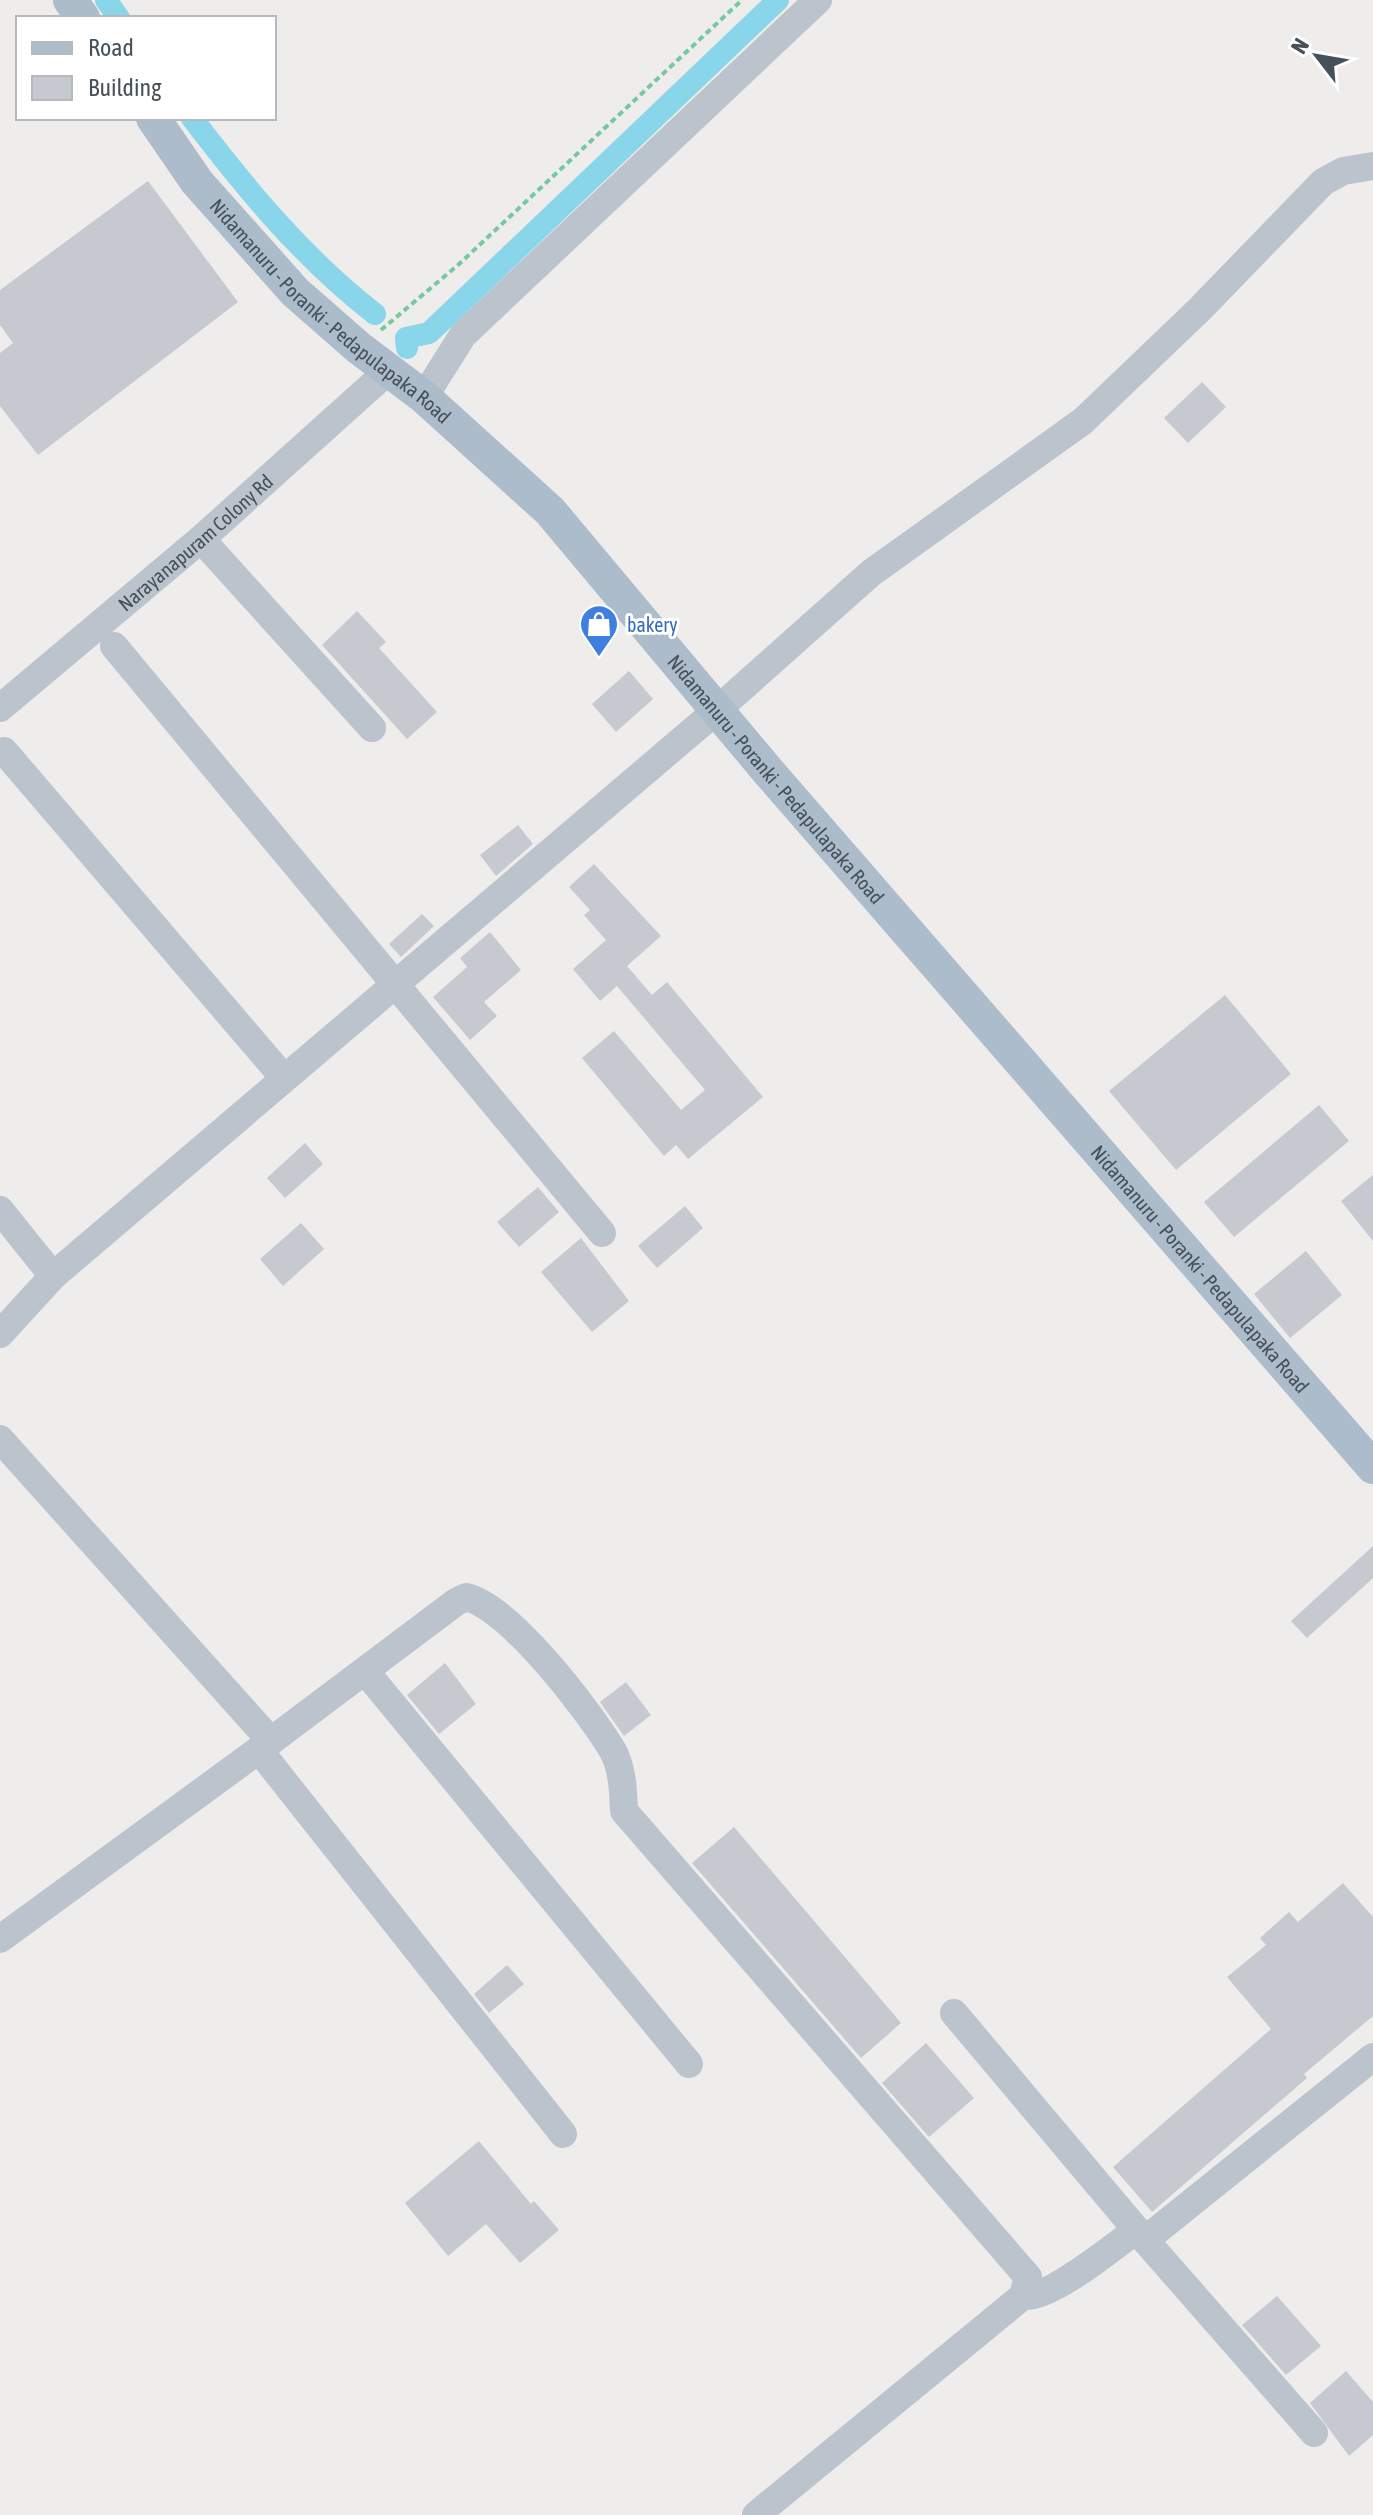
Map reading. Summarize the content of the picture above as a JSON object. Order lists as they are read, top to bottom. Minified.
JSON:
{"streets":{"main road":["Nidamanuru - Poranki - Pedapulapaka Road"],"street":["Narayanapuram Colony Rd"]},"crossings":[["Nidamanuru - Poranki - Pedapulapaka Road","Narayanapuram Colony Rd"]],"places":{"shop":["bakery"]},"legend":["Road","Building"],"north":"top left"}
